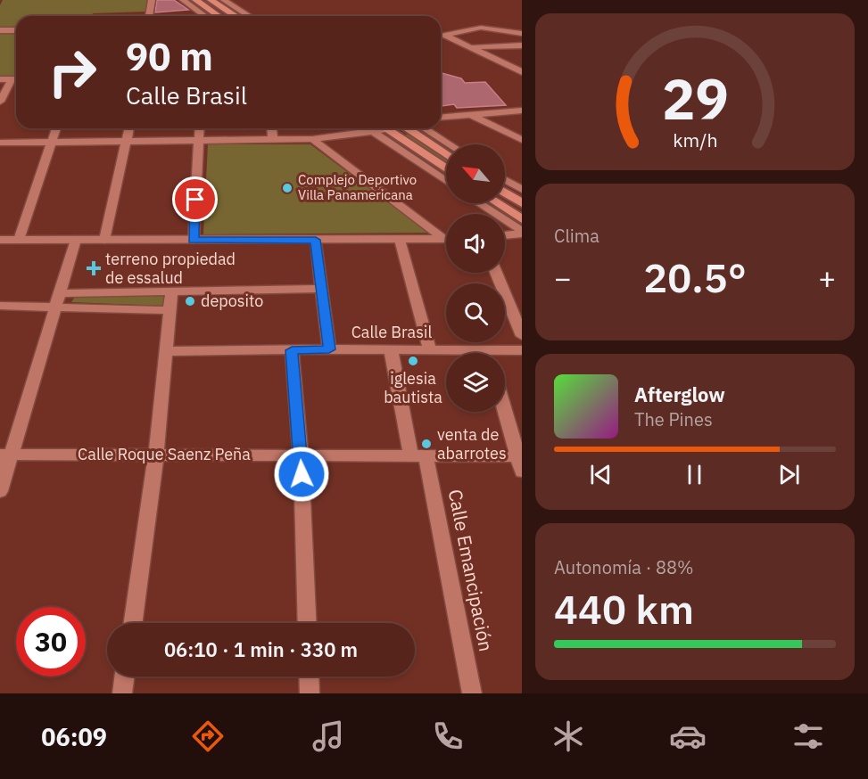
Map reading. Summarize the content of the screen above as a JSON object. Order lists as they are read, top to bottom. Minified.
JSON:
{"streets":{"street":["Calle Brasil","Calle Roque Saenz Peña","Calle Emancipación"]},"crossings":[["Calle Brasil","Calle Emancipación"],["Calle Roque Saenz Peña","Calle Emancipación"]],"places":{"other":["Complejo Deportivo Villa Panamericana","deposito","iglesia bautista","venta de abarrotes"],"health":["terreno propiedad de essalud"]},"north":"top left","page":{"turn":["90 m","Calle Brasil"],"tile":["Clima",["Autonomía · 88%","440 km"]],"heat":["−","20.5°","+"],"song":["Afterglow","The Pines"],"limit":"30","trip":"06:10 · 1 min · 330 m","tabs":"06:09","gauge":["29","km/h"]}}
